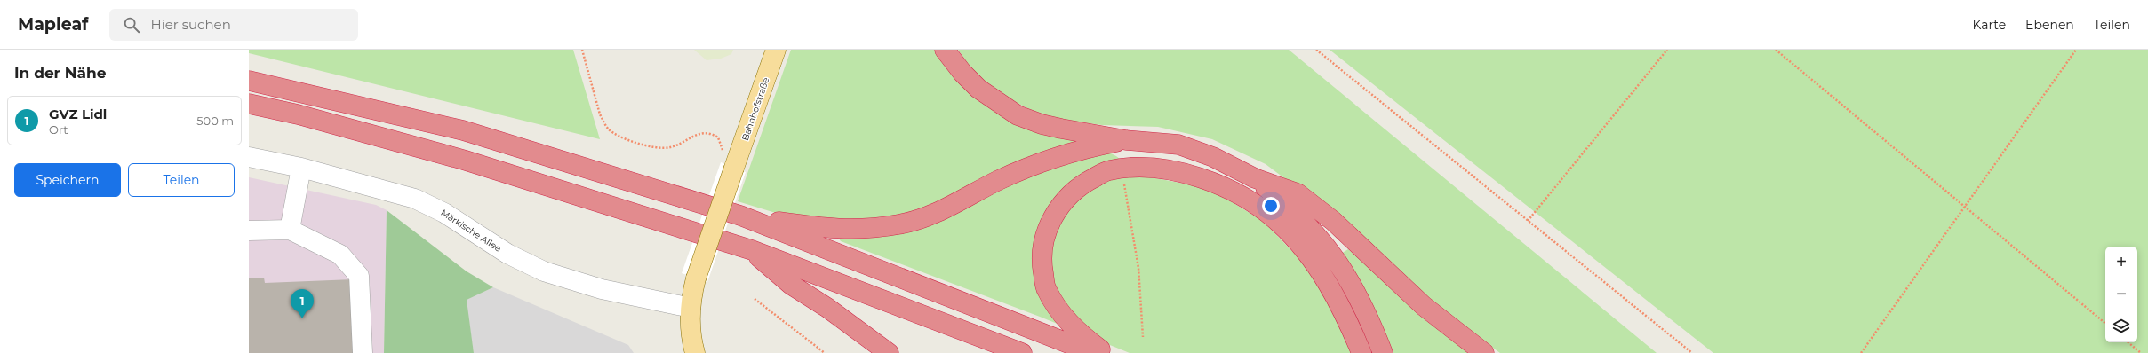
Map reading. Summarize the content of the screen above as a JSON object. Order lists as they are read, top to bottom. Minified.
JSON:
{"streets":{"main road":["Bahnhofstraße"],"street":["Märkische Allee"]},"crossings":[["Bahnhofstraße","Märkische Allee"]],"page":{"header":"Mapleaf","search":"Hier suchen","nav":["Karte","Ebenen","Teilen"],"heading":"In der Nähe","list":[{"mark":"1","name":"GVZ Lidl","note":"Ort","value":"500 m"}],"buttons":["Speichern","Teilen"],"map_buttons":["+","−"],"pins":"1"}}
